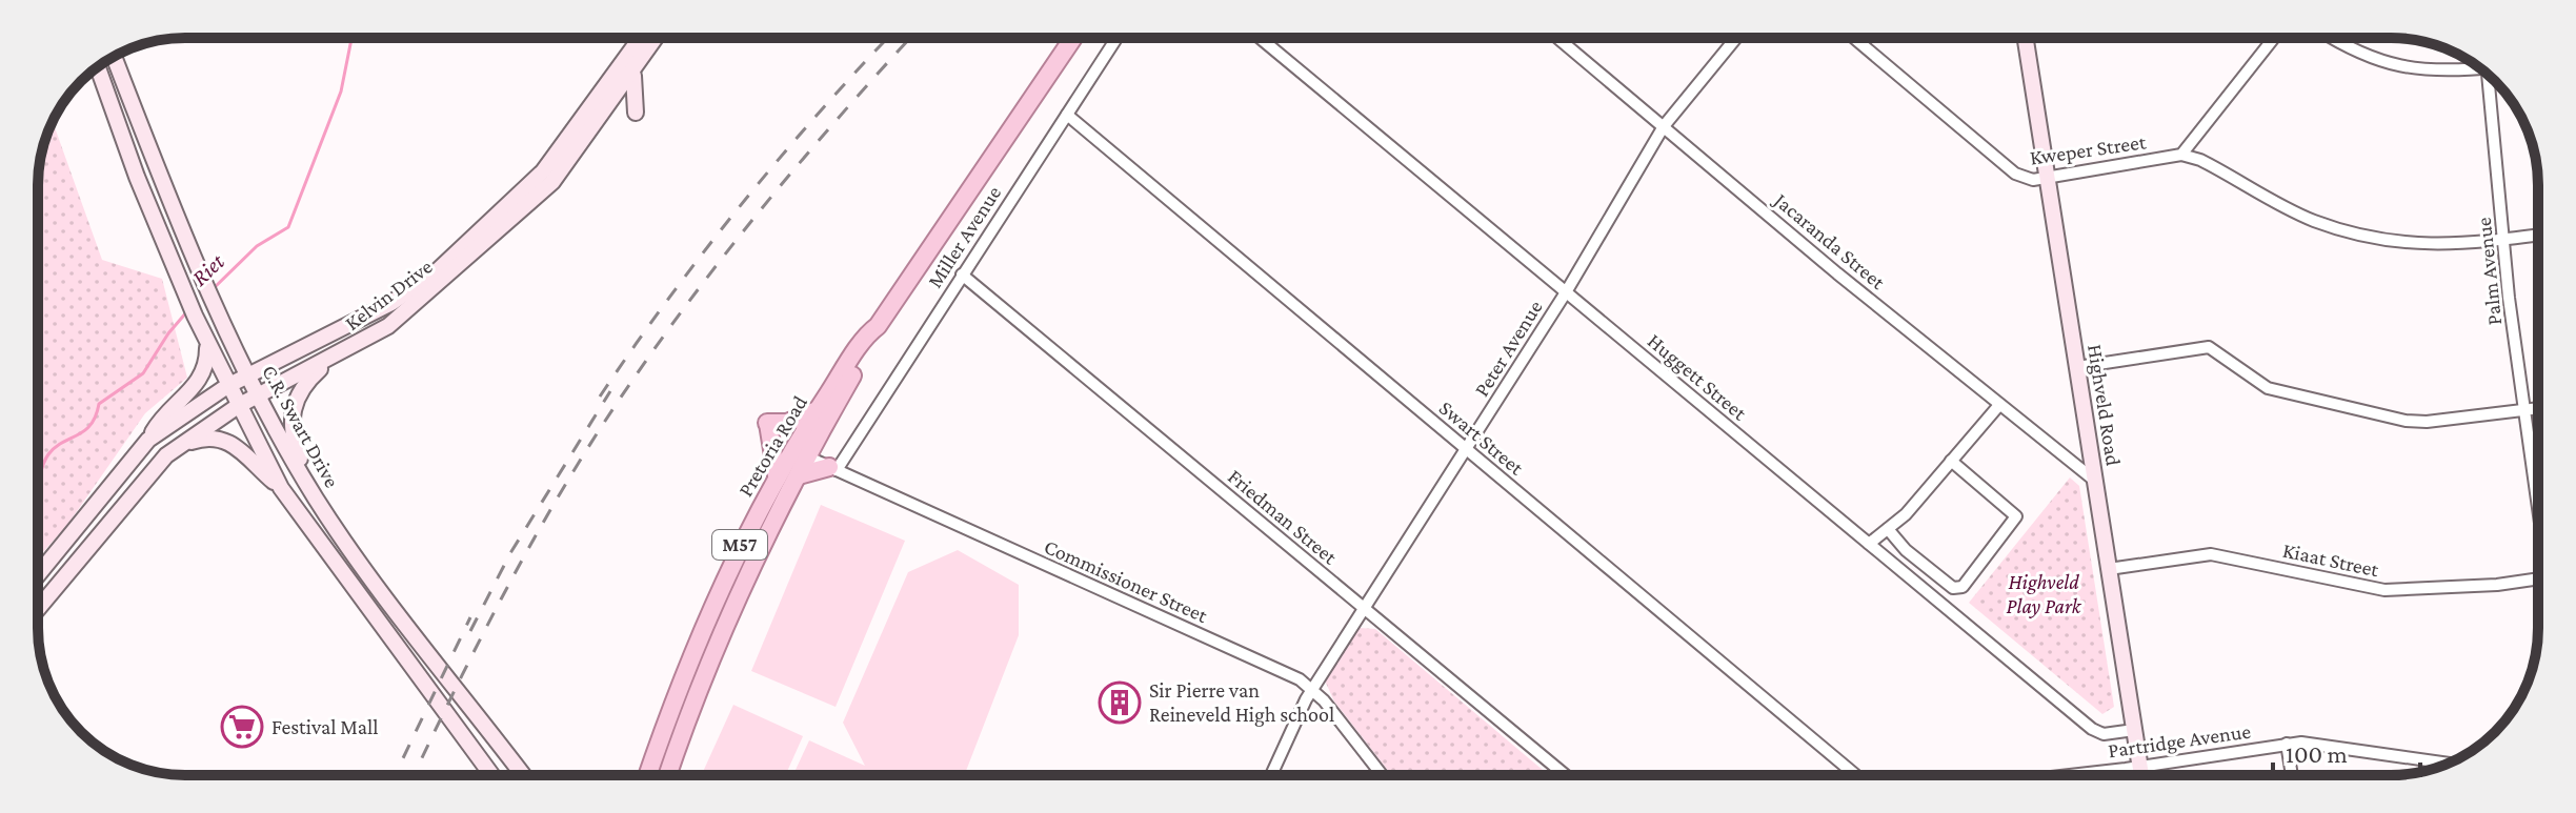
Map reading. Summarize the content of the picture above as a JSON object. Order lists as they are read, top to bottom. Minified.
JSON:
{"streets":{"main road":["Pretoria Road","M57"],"street":["Kweper Street","Miller Avenue","Jacaranda Street","Palm Avenue","Kelvin Drive","Peter Avenue","Huggett Street","Highveld Road","C.R. Swart Drive","Swart Street","Friedman Street","Kiaat Street","Commissioner Street","Partridge Avenue"]},"crossings":[["Kweper Street","Highveld Road"],["Miller Avenue","Swart Street"],["Miller Avenue","Friedman Street"],["Miller Avenue","Commissioner Street"],["Jacaranda Street","Peter Avenue"],["Jacaranda Street","Highveld Road"],["Kelvin Drive","C.R. Swart Drive"],["Peter Avenue","Huggett Street"],["Peter Avenue","Swart Street"],["Peter Avenue","Friedman Street"],["Peter Avenue","Commissioner Street"],["Huggett Street","Highveld Road"],["Highveld Road","Kiaat Street"],["Highveld Road","Partridge Avenue"],["Pretoria Road","Commissioner Street"]],"water":["Riet"],"parks":["Highveld Play Park"],"places":{"building":["Sir Pierre van Reineveld High school"],"supermarket":["Festival Mall"]},"scale_bar":"100 m"}
